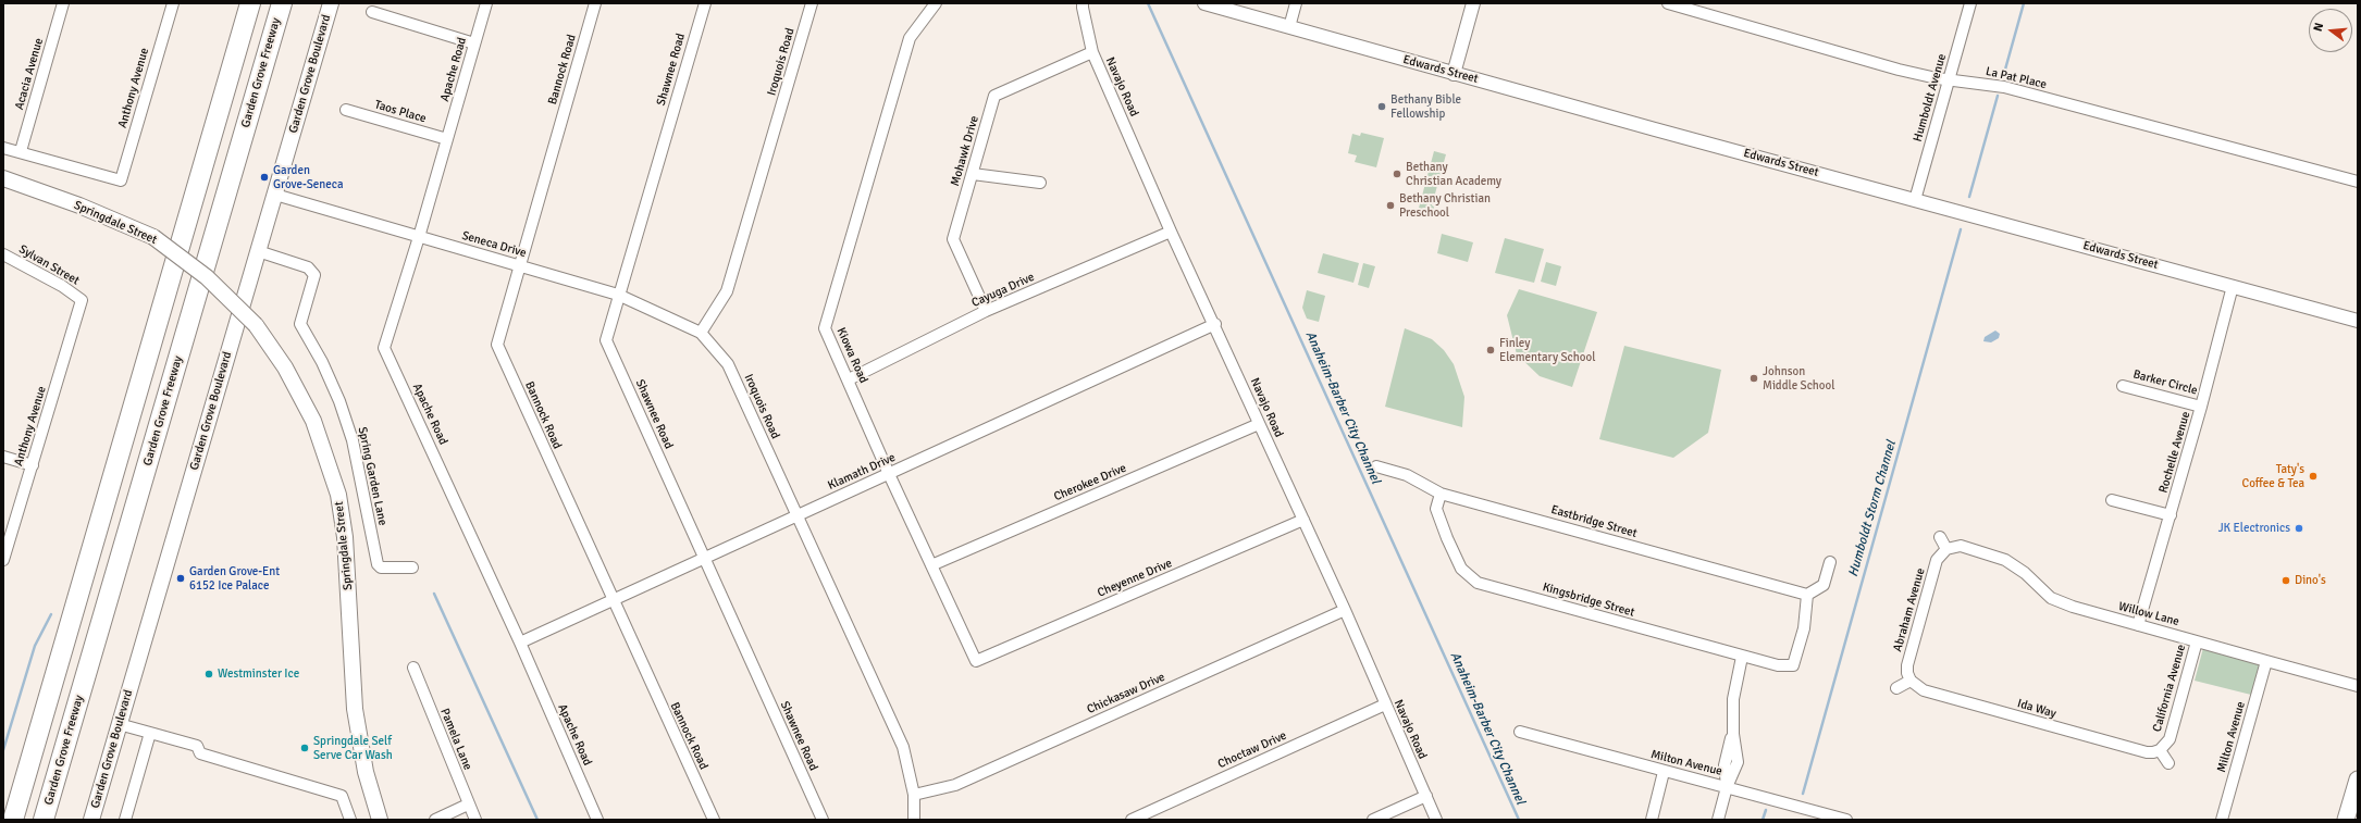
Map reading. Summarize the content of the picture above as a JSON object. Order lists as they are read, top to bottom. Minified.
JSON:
{"streets":{"highway":["Garden Grove Freeway"],"main road":["Garden Grove Boulevard","Springdale Street"],"street":["Iroquois Road","Apache Road","Bannock Road","Shawnee Road","Edwards Street","Acacia Avenue","La Pat Place","Navajo Road","Anthony Avenue","Humboldt Avenue","Taos Place","Mohawk Drive","Seneca Drive","Sylvan Street","Cayuga Drive","Kiowa Road","Barker Circle","Rochelle Avenue","Klamath Drive","Spring Garden Lane","Cherokee Drive","Eastbridge Street","Cheyenne Drive","Kingsbridge Street","Abraham Avenue","Willow Lane","California Avenue","Chickasaw Drive","Ida Way","Milton Avenue","Pamela Lane","Choctaw Drive"]},"crossings":[["Iroquois Road","Seneca Drive"],["Iroquois Road","Klamath Drive"],["Iroquois Road","Chickasaw Drive"],["Apache Road","Taos Place"],["Apache Road","Seneca Drive"],["Apache Road","Klamath Drive"],["Bannock Road","Seneca Drive"],["Bannock Road","Klamath Drive"],["Shawnee Road","Seneca Drive"],["Shawnee Road","Klamath Drive"],["Edwards Street","Humboldt Avenue"],["Edwards Street","Rochelle Avenue"],["Acacia Avenue","Anthony Avenue"],["Garden Grove Boulevard","Seneca Drive"],["Garden Grove Boulevard","Spring Garden Lane"],["La Pat Place","Humboldt Avenue"],["Navajo Road","Mohawk Drive"],["Navajo Road","Cayuga Drive"],["Navajo Road","Klamath Drive"],["Navajo Road","Cherokee Drive"],["Navajo Road","Cheyenne Drive"],["Navajo Road","Chickasaw Drive"],["Navajo Road","Choctaw Drive"],["Anthony Avenue","Sylvan Street"],["Mohawk Drive","Cayuga Drive"],["Cayuga Drive","Kiowa Road"],["Kiowa Road","Klamath Drive"],["Kiowa Road","Cherokee Drive"],["Kiowa Road","Cheyenne Drive"],["Barker Circle","Rochelle Avenue"],["Rochelle Avenue","Willow Lane"],["Eastbridge Street","Kingsbridge Street"],["Abraham Avenue","Willow Lane"],["Abraham Avenue","Ida Way"],["Willow Lane","California Avenue"],["Willow Lane","Milton Avenue"],["California Avenue","Ida Way"]],"water":["Anaheim-Barber City Channel","Humboldt Storm Channel"],"places":["Bethany Bible Fellowship","Bethany Christian Academy","Garden Grove-Seneca","Bethany Christian Preschool","Finley Elementary School","Johnson Middle School","Taty's Coffee & Tea","JK Electronics","Garden Grove-Ent 6152 Ice Palace","Dino's","Westminster Ice","Springdale Self Serve Car Wash"],"north":"left"}
